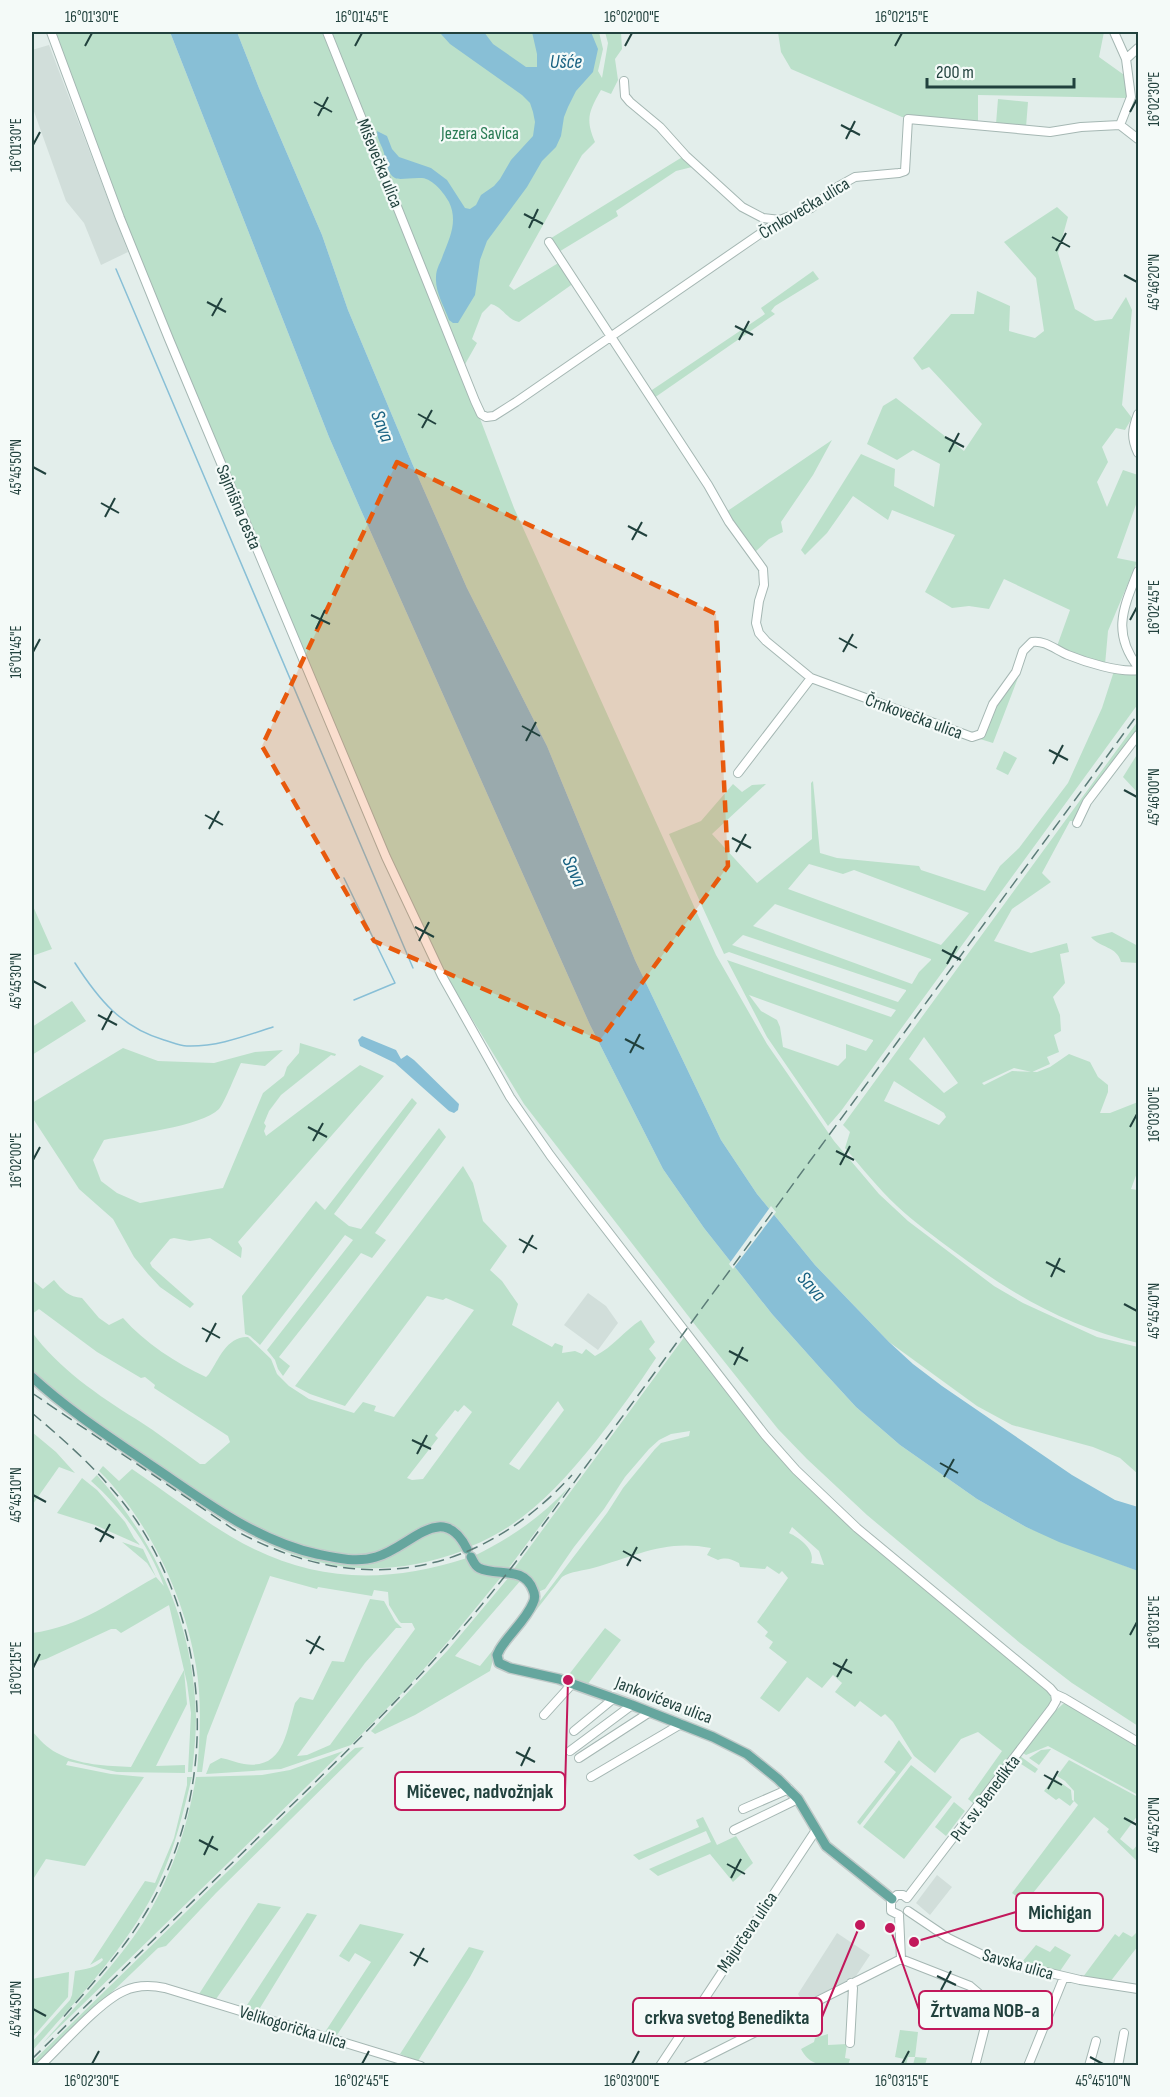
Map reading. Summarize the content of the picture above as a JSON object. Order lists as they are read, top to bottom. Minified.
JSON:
{"streets":{"main road":["Jankovićeva ulica"],"street":["Miševečka ulica","Črnkovečka ulica","Sajmišna cesta","Put sv. Benedikta","Majurčeva ulica","Savska ulica","Velikogorička ulica"]},"crossings":[["Miševečka ulica","Črnkovečka ulica"],["Sajmišna cesta","Put sv. Benedikta"],["Jankovićeva ulica","Put sv. Benedikta"],["Jankovićeva ulica","Majurčeva ulica"],["Jankovićeva ulica","Savska ulica"],["Put sv. Benedikta","Savska ulica"]],"water":["Ušće","Sava"],"parks":["Jezera Savica"],"places":["Mičevec, nadvožnjak","crkva svetog Benedikta","Žrtvama NOB-a","Michigan"],"scale_bar":"200 m","coordinates":["16°01'30\"E","16°01'45\"E","16°02'00\"E","16°02'15\"E","16°02'30\"E","45°46'20\"N","45°45'50\"N","16°02'45\"E","45°46'00\"N","45°45'30\"N","16°03'00\"E","45°45'40\"N","45°45'10\"N","16°03'15\"E","45°45'20\"N","45°44'50\"N"]}
